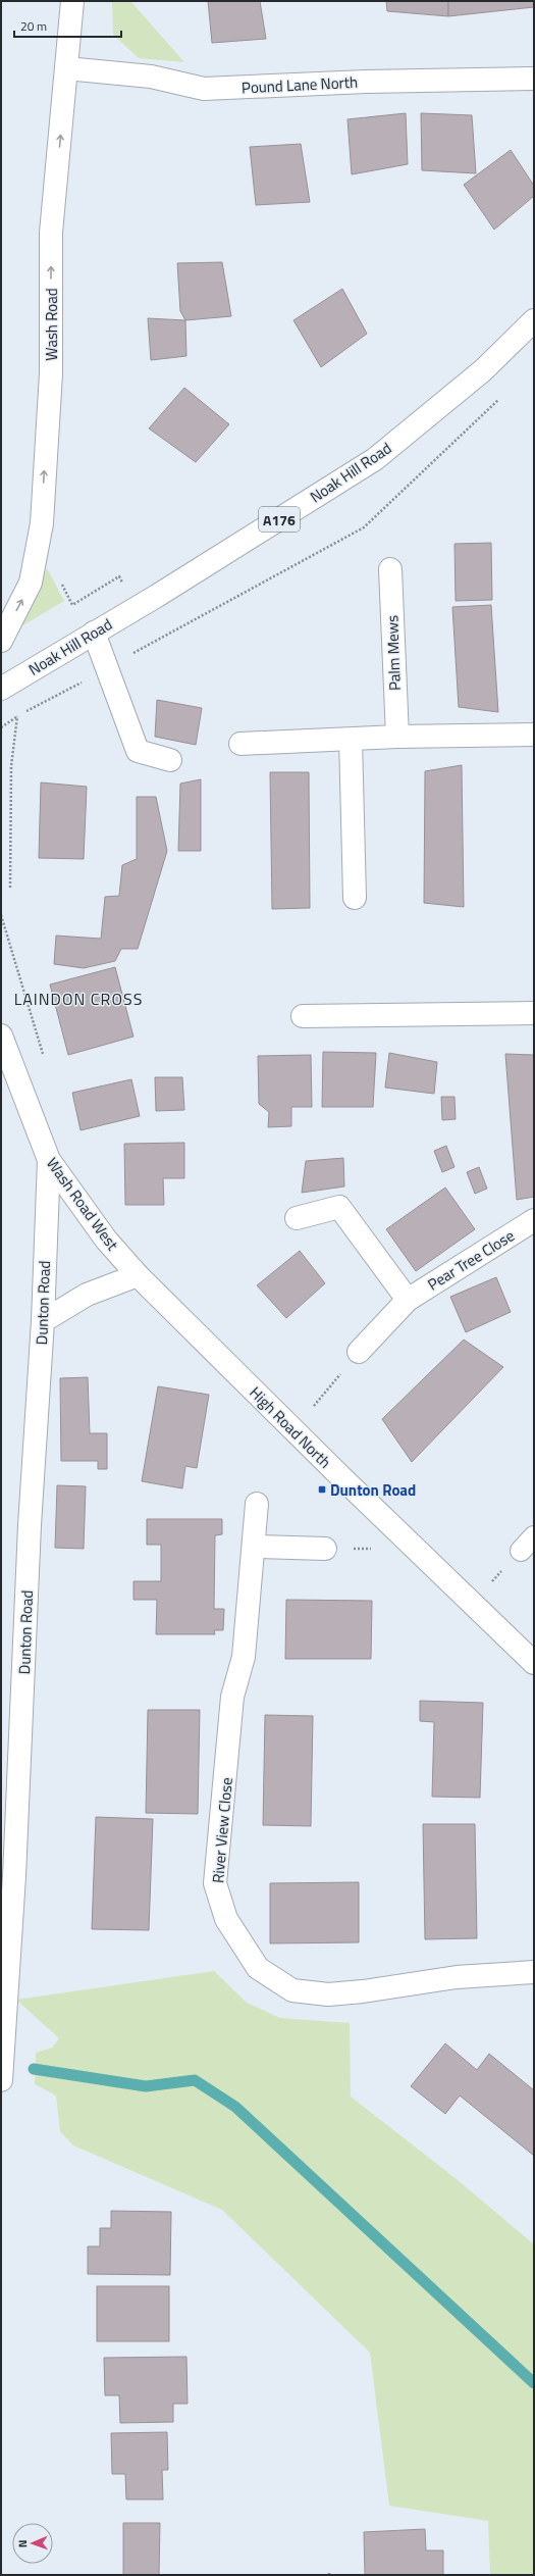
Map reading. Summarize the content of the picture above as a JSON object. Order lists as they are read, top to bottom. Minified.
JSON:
{"streets":{"street":["Pound Lane North","Wash Road","Noak Hill Road","A176","Palm Mews","Wash Road West","Pear Tree Close","Dunton Road","High Road North","River View Close"]},"crossings":[["Pound Lane North","Wash Road"],["Wash Road West","Dunton Road"],["Wash Road West","High Road North"]],"one_way":["Wash Road"],"districts":["LAINDON CROSS"],"places":{"transit":["Dunton Road"]},"scale_bar":"20 m","north":"left"}
